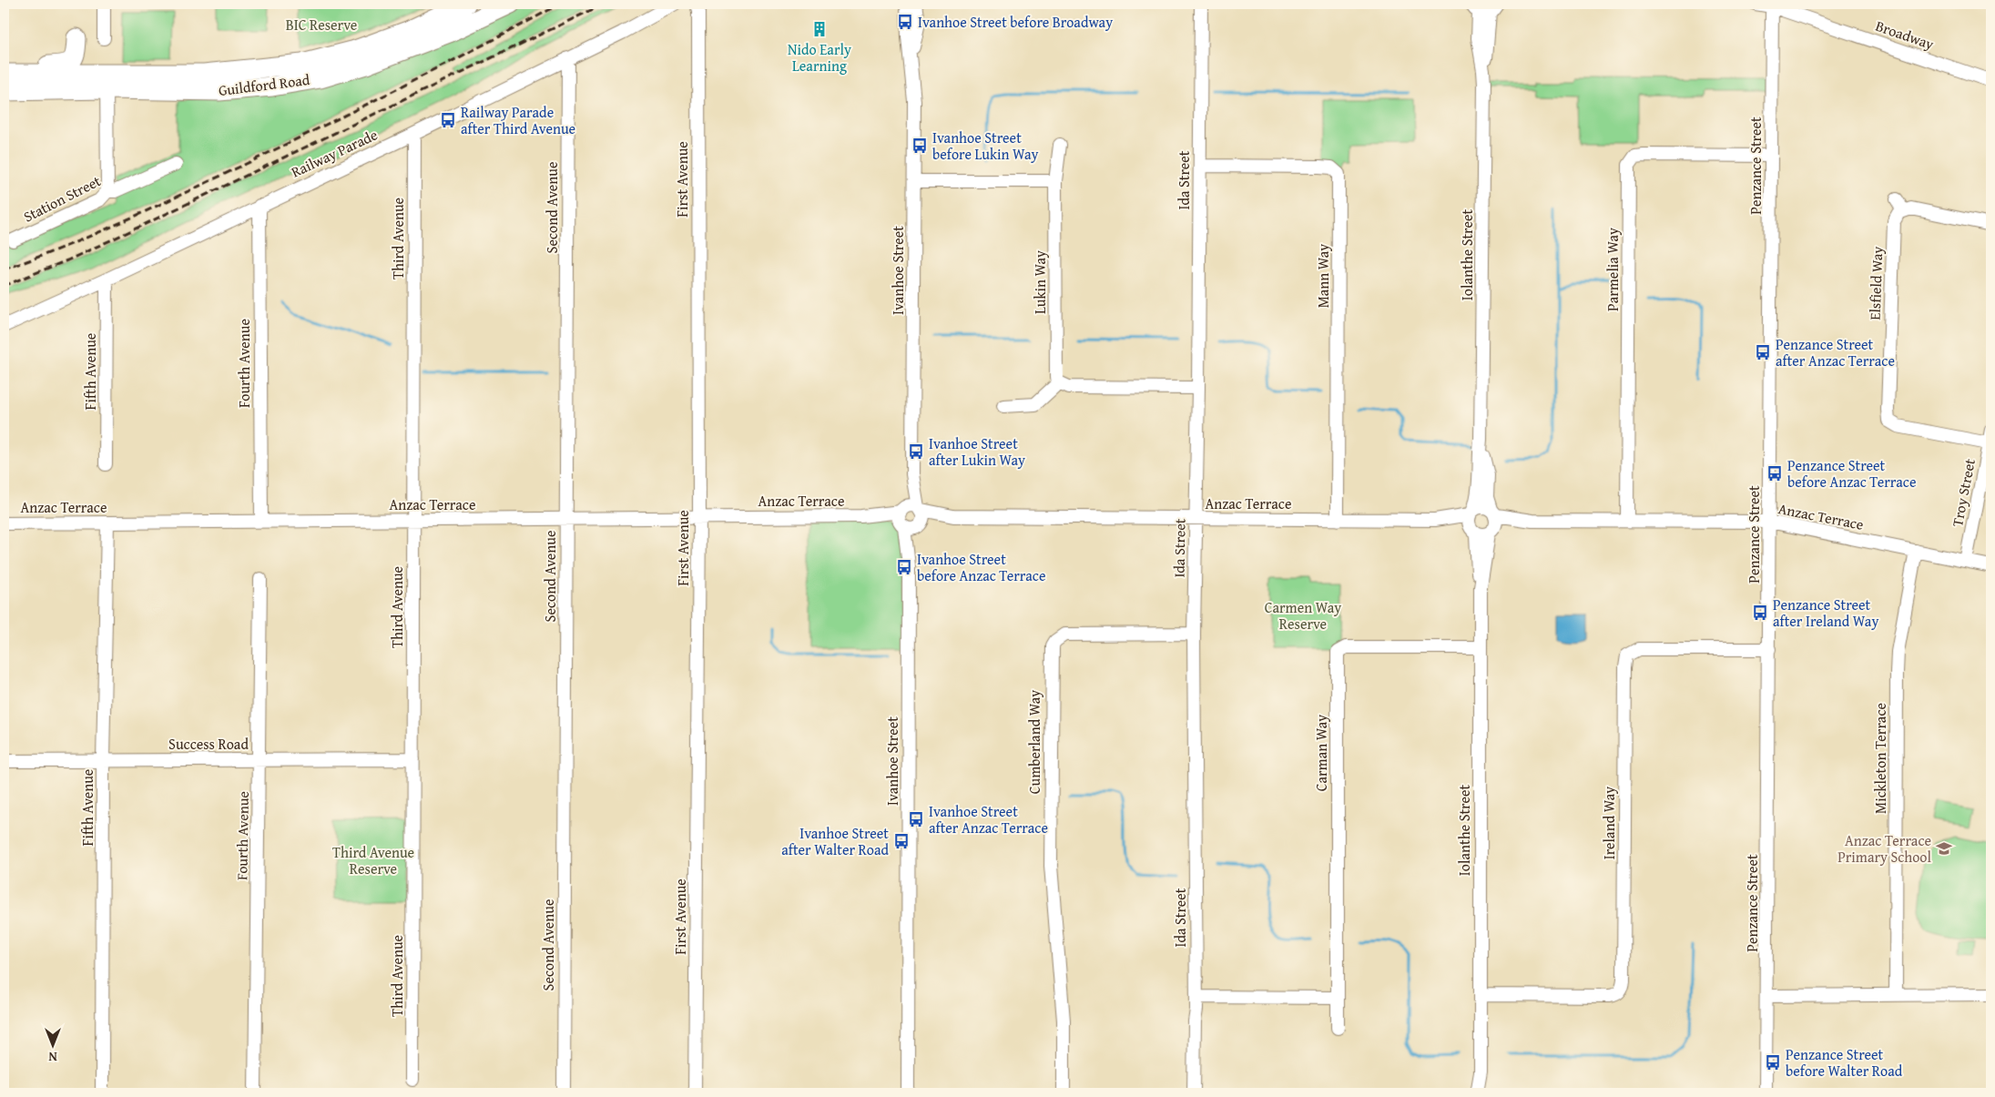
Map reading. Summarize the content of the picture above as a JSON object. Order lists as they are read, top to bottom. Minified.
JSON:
{"streets":{"highway":["Guildford Road"],"street":["Broadway","Railway Parade","Penzance Street","First Avenue","Ida Street","Station Street","Second Avenue","Third Avenue","Iolanthe Street","Parmelia Way","Ivanhoe Street","Mann Way","Lukin Way","Elsfield Way","Fourth Avenue","Fifth Avenue","Troy Street","Anzac Terrace","Cumberland Way","Success Road","Carman Way","Mickleton Terrace","Ireland Way"]},"crossings":[["Broadway","Penzance Street"],["Railway Parade","Second Avenue"],["Railway Parade","Third Avenue"],["Railway Parade","Fourth Avenue"],["Railway Parade","Fifth Avenue"],["Penzance Street","Parmelia Way"],["Penzance Street","Anzac Terrace"],["Penzance Street","Ireland Way"],["First Avenue","Anzac Terrace"],["Ida Street","Mann Way"],["Ida Street","Anzac Terrace"],["Ida Street","Cumberland Way"],["Second Avenue","Anzac Terrace"],["Third Avenue","Anzac Terrace"],["Third Avenue","Success Road"],["Iolanthe Street","Anzac Terrace"],["Iolanthe Street","Carman Way"],["Iolanthe Street","Ireland Way"],["Parmelia Way","Anzac Terrace"],["Ivanhoe Street","Anzac Terrace"],["Mann Way","Anzac Terrace"],["Elsfield Way","Troy Street"],["Fourth Avenue","Anzac Terrace"],["Fourth Avenue","Success Road"],["Fifth Avenue","Anzac Terrace"],["Fifth Avenue","Success Road"],["Troy Street","Anzac Terrace"],["Anzac Terrace","Mickleton Terrace"]],"parks":["BIC Reserve","Carmen Way Reserve","Third Avenue Reserve"],"places":{"bus stop":["Ivanhoe Street before Broadway","Railway Parade after Third Avenue","Ivanhoe Street before Lukin Way","Penzance Street after Anzac Terrace","Ivanhoe Street after Lukin Way","Penzance Street before Anzac Terrace","Ivanhoe Street before Anzac Terrace","Penzance Street after Ireland Way","Ivanhoe Street after Anzac Terrace","Ivanhoe Street after Walter Road","Penzance Street before Walter Road"],"building":["Nido Early Learning"],"school or university":["Anzac Terrace Primary School"]},"north":"bottom"}
